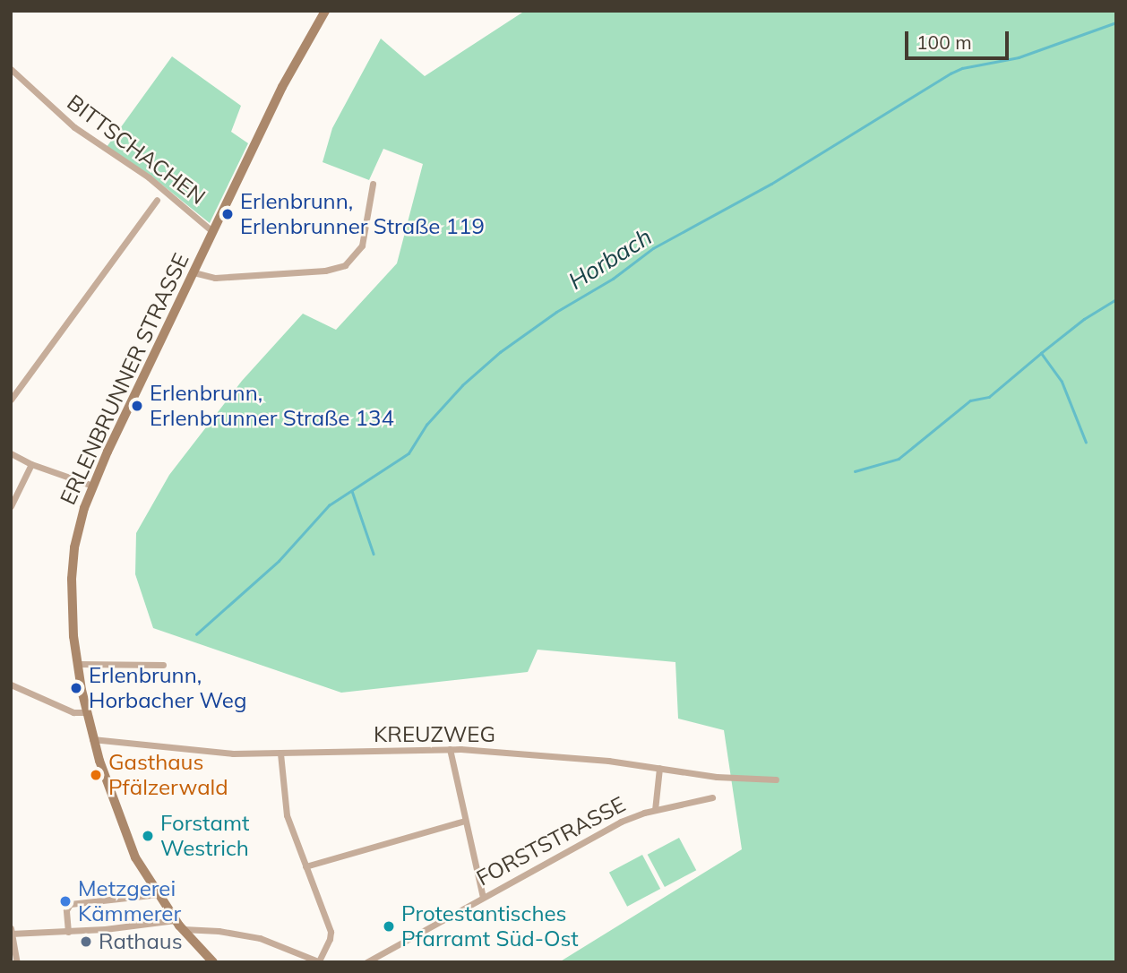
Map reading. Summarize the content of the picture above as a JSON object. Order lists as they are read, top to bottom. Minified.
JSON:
{"streets":{"street":["BITTSCHACHEN","ERLENBRUNNER STRASSE","KREUZWEG","FORSTSTRASSE"]},"crossings":[["BITTSCHACHEN","ERLENBRUNNER STRASSE"],["ERLENBRUNNER STRASSE","KREUZWEG"],["KREUZWEG","FORSTSTRASSE"]],"water":["Horbach"],"places":["Erlenbrunn, Erlenbrunner Straße 119","Erlenbrunn, Erlenbrunner Straße 134","Erlenbrunn, Horbacher Weg","Gasthaus Pfälzerwald","Forstamt Westrich","Metzgerei Kämmerer","Protestantisches Pfarramt Süd-Ost","Rathaus"],"scale_bar":"100 m"}
